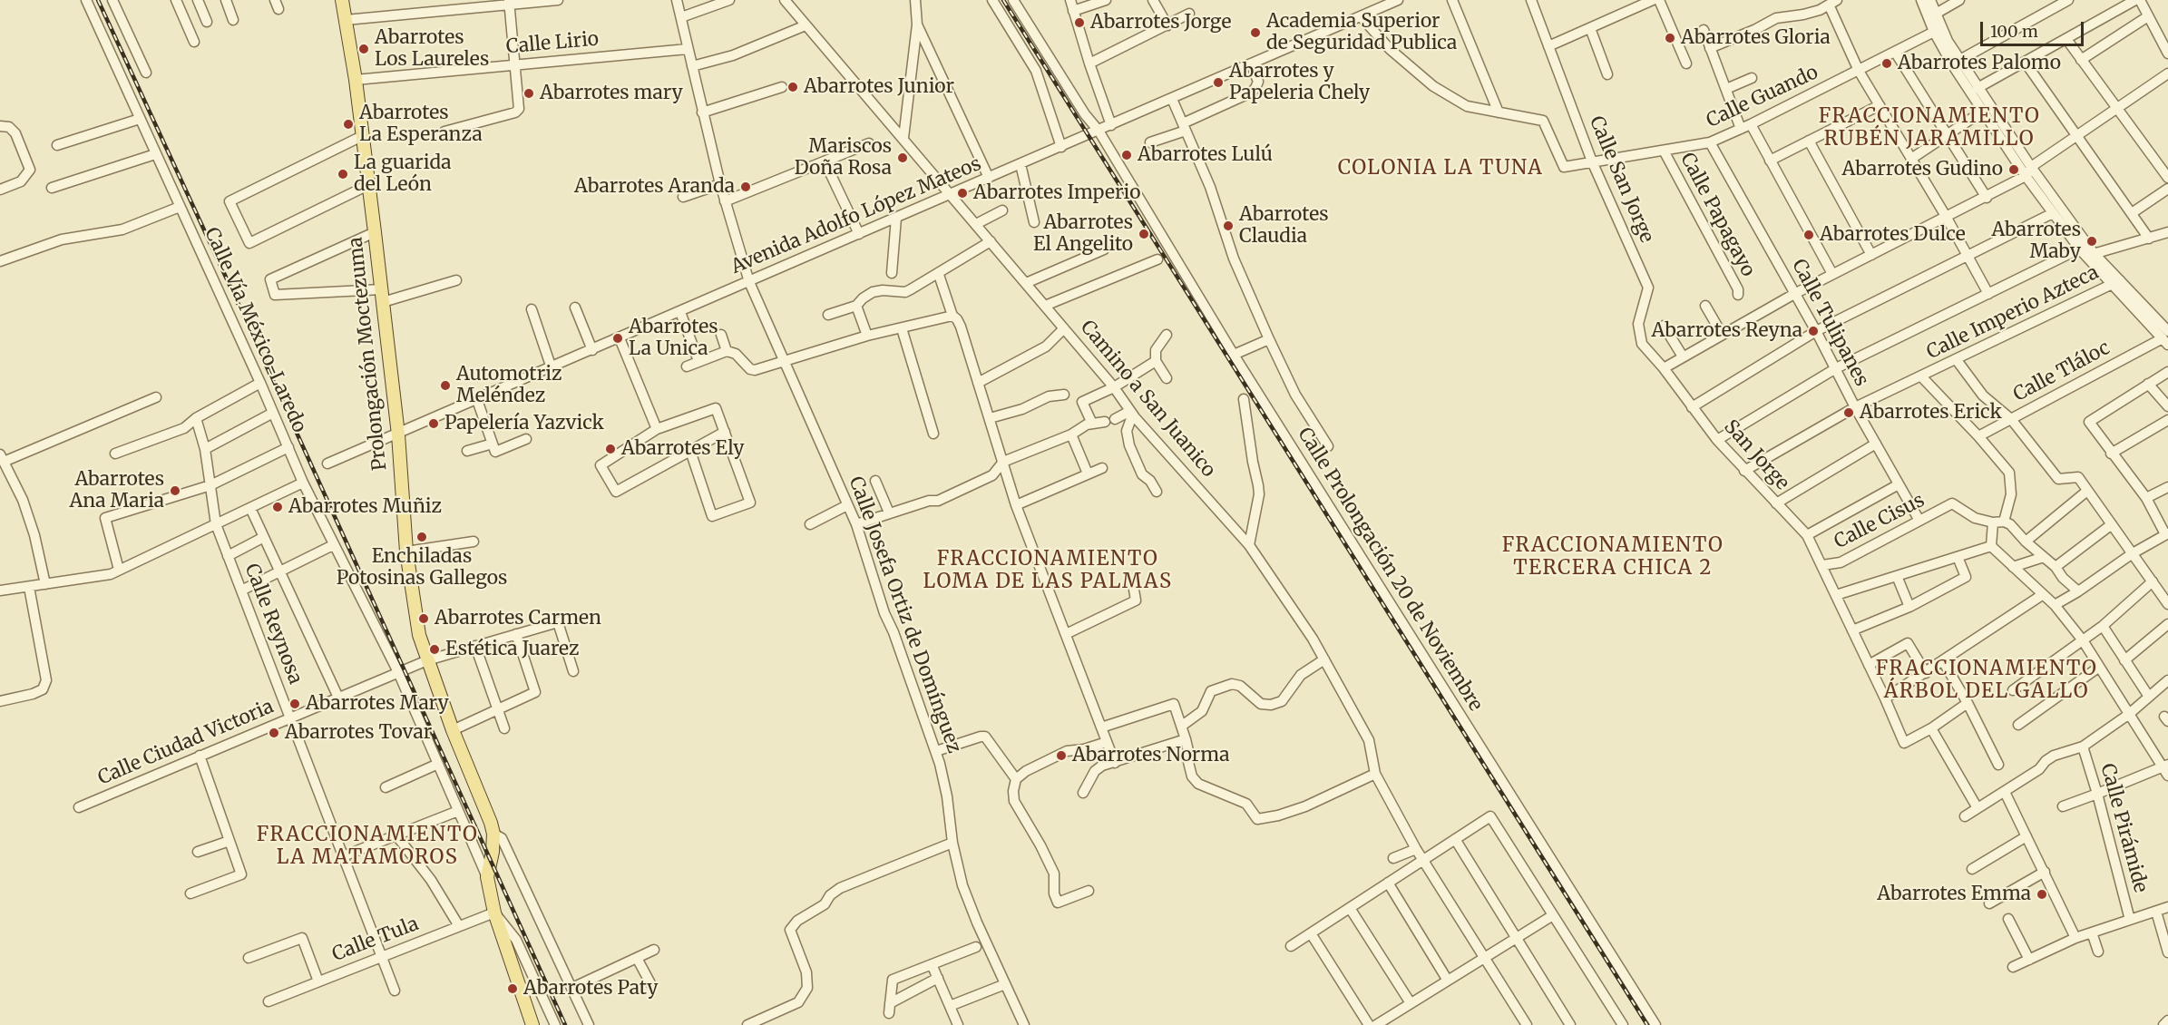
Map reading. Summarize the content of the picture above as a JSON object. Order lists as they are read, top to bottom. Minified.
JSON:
{"streets":{"main road":["Prolongación Moctezuma"],"street":["Calle Lirio","Calle Guando","Calle San Jorge","Calle Papagayo","Avenida Adolfo López Mateos","Calle Imperio Azteca","Calle Tulipanes","Calle Vía México-Laredo","Calle Tláloc","Camino a San Juanico","San Jorge","Calle Cisus","Calle Prolongación 20 de Noviembre","Calle Josefa Ortiz de Domínguez","Calle Reynosa","Calle Ciudad Victoria","Calle Pirámide","Calle Tula"]},"crossings":[["Calle Lirio","Prolongación Moctezuma"],["Calle Lirio","Calle Josefa Ortiz de Domínguez"],["Calle Guando","Calle San Jorge"],["Calle Guando","Calle Papagayo"],["Calle Guando","Calle Tulipanes"],["Calle San Jorge","San Jorge"],["Avenida Adolfo López Mateos","Prolongación Moctezuma"],["Avenida Adolfo López Mateos","Camino a San Juanico"],["Avenida Adolfo López Mateos","Calle Prolongación 20 de Noviembre"],["Avenida Adolfo López Mateos","Calle Josefa Ortiz de Domínguez"],["Calle Imperio Azteca","Calle Tulipanes"],["Calle Imperio Azteca","San Jorge"],["Calle Tulipanes","Calle Cisus"],["Calle Vía México-Laredo","Calle Ciudad Victoria"],["Prolongación Moctezuma","Calle Ciudad Victoria"],["San Jorge","Calle Cisus"],["Calle Reynosa","Calle Ciudad Victoria"],["Calle Reynosa","Calle Tula"]],"districts":["FRACCIONAMIENTO RUBÉN JARAMILLO","COLONIA LA TUNA","FRACCIONAMIENTO TERCERA CHICA 2","FRACCIONAMIENTO LOMA DE LAS PALMAS","FRACCIONAMIENTO ÁRBOL DEL GALLO","FRACCIONAMIENTO LA MATAMOROS"],"places":["Abarrotes Jorge","Academia Superior de Seguridad Publica","Abarrotes Gloria","Abarrotes Los Laureles","Abarrotes Palomo","Abarrotes y Papeleria Chely","Abarrotes Junior","Abarrotes mary","Abarrotes La Esperanza","Abarrotes Lulú","Mariscos Doña Rosa","Abarrotes Gudino","La guarida del León","Abarrotes Aranda","Abarrotes Imperio","Abarrotes Claudia","Abarrotes El Angelito","Abarrotes Dulce","Abarrotes Maby","Abarrotes Reyna","Abarrotes La Unica","Automotriz Meléndez","Abarrotes Erick","Papelería Yazvick","Abarrotes Ely","Abarrotes Ana Maria","Abarrotes Muñiz","Enchiladas Potosinas Gallegos","Abarrotes Carmen","Estética Juarez","Abarrotes Mary","Abarrotes Tovar","Abarrotes Norma","Abarrotes Emma","Abarrotes Paty"],"scale_bar":"100 m"}
